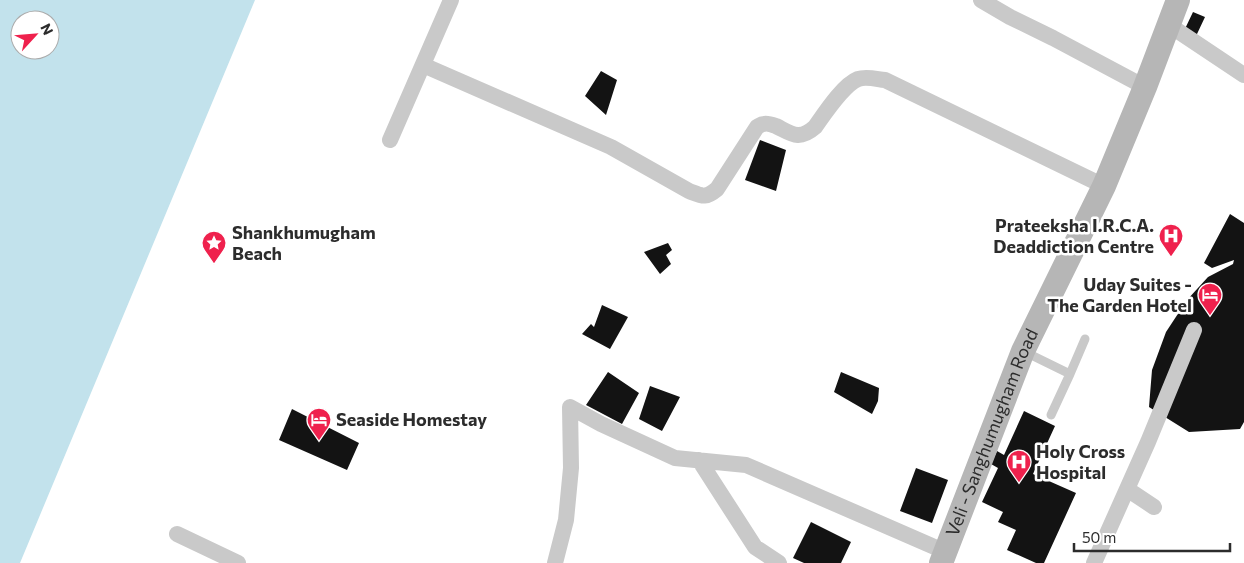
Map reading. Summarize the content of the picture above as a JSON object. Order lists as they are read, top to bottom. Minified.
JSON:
{"streets":{"main road":["Veli - Sanghumugham Road"]},"places":{"hospital":["Prateeksha I.R.C.A. Deaddiction Centre","Holy Cross Hospital"],"place":["Shankhumugham Beach"],"hotel":["Uday Suites - The Garden Hotel","Seaside Homestay"]},"scale_bar":"50 m","north":"top right"}
